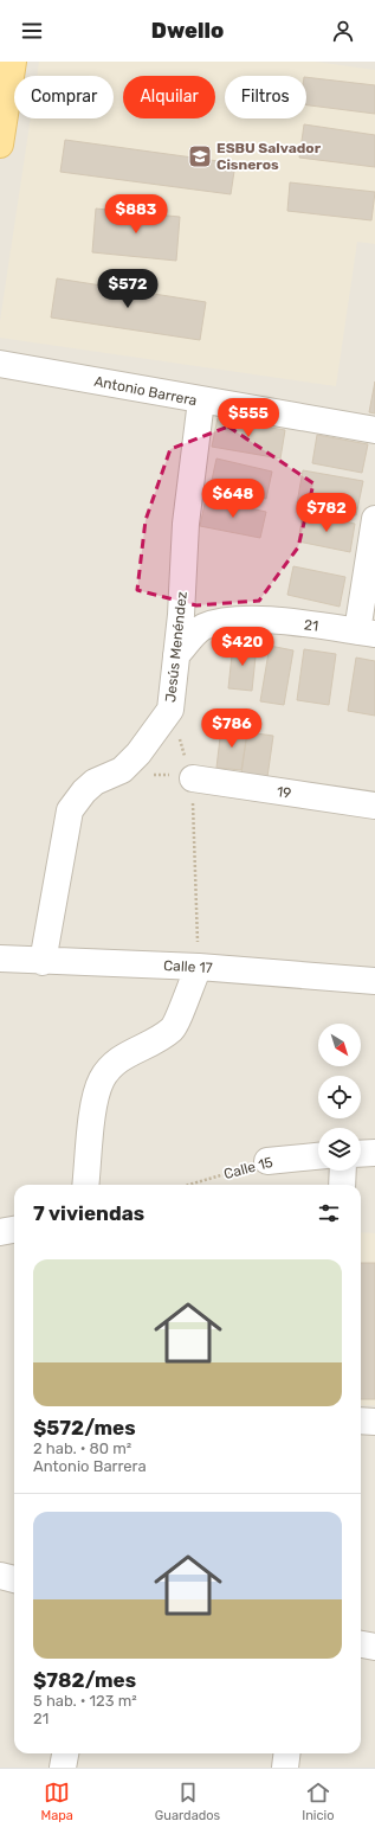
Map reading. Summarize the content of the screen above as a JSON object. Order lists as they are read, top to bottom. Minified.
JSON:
{"streets":{"street":["Antonio Barrera","21","Jesús Menéndez","19","Calle 17","Calle 15"]},"crossings":[["Antonio Barrera","Jesús Menéndez"],["21","Jesús Menéndez"],["Jesús Menéndez","Calle 17"]],"places":{"school or university":["ESBU Salvador Cisneros"]},"north":"bottom right","page":{"header":"Dwello","chip":["Comprar","Alquilar","Filtros"],"price":["$883","$572","$555","$648","$782","$420","$786"],"heading":"7 viviendas","list":[{"name":"$572/mes","note":"2 hab. · 80 m² · Antonio Barrera"},{"name":"$782/mes","note":"5 hab. · 123 m² · 21"}],"tabs":["Mapa","Guardados","Inicio"]}}
